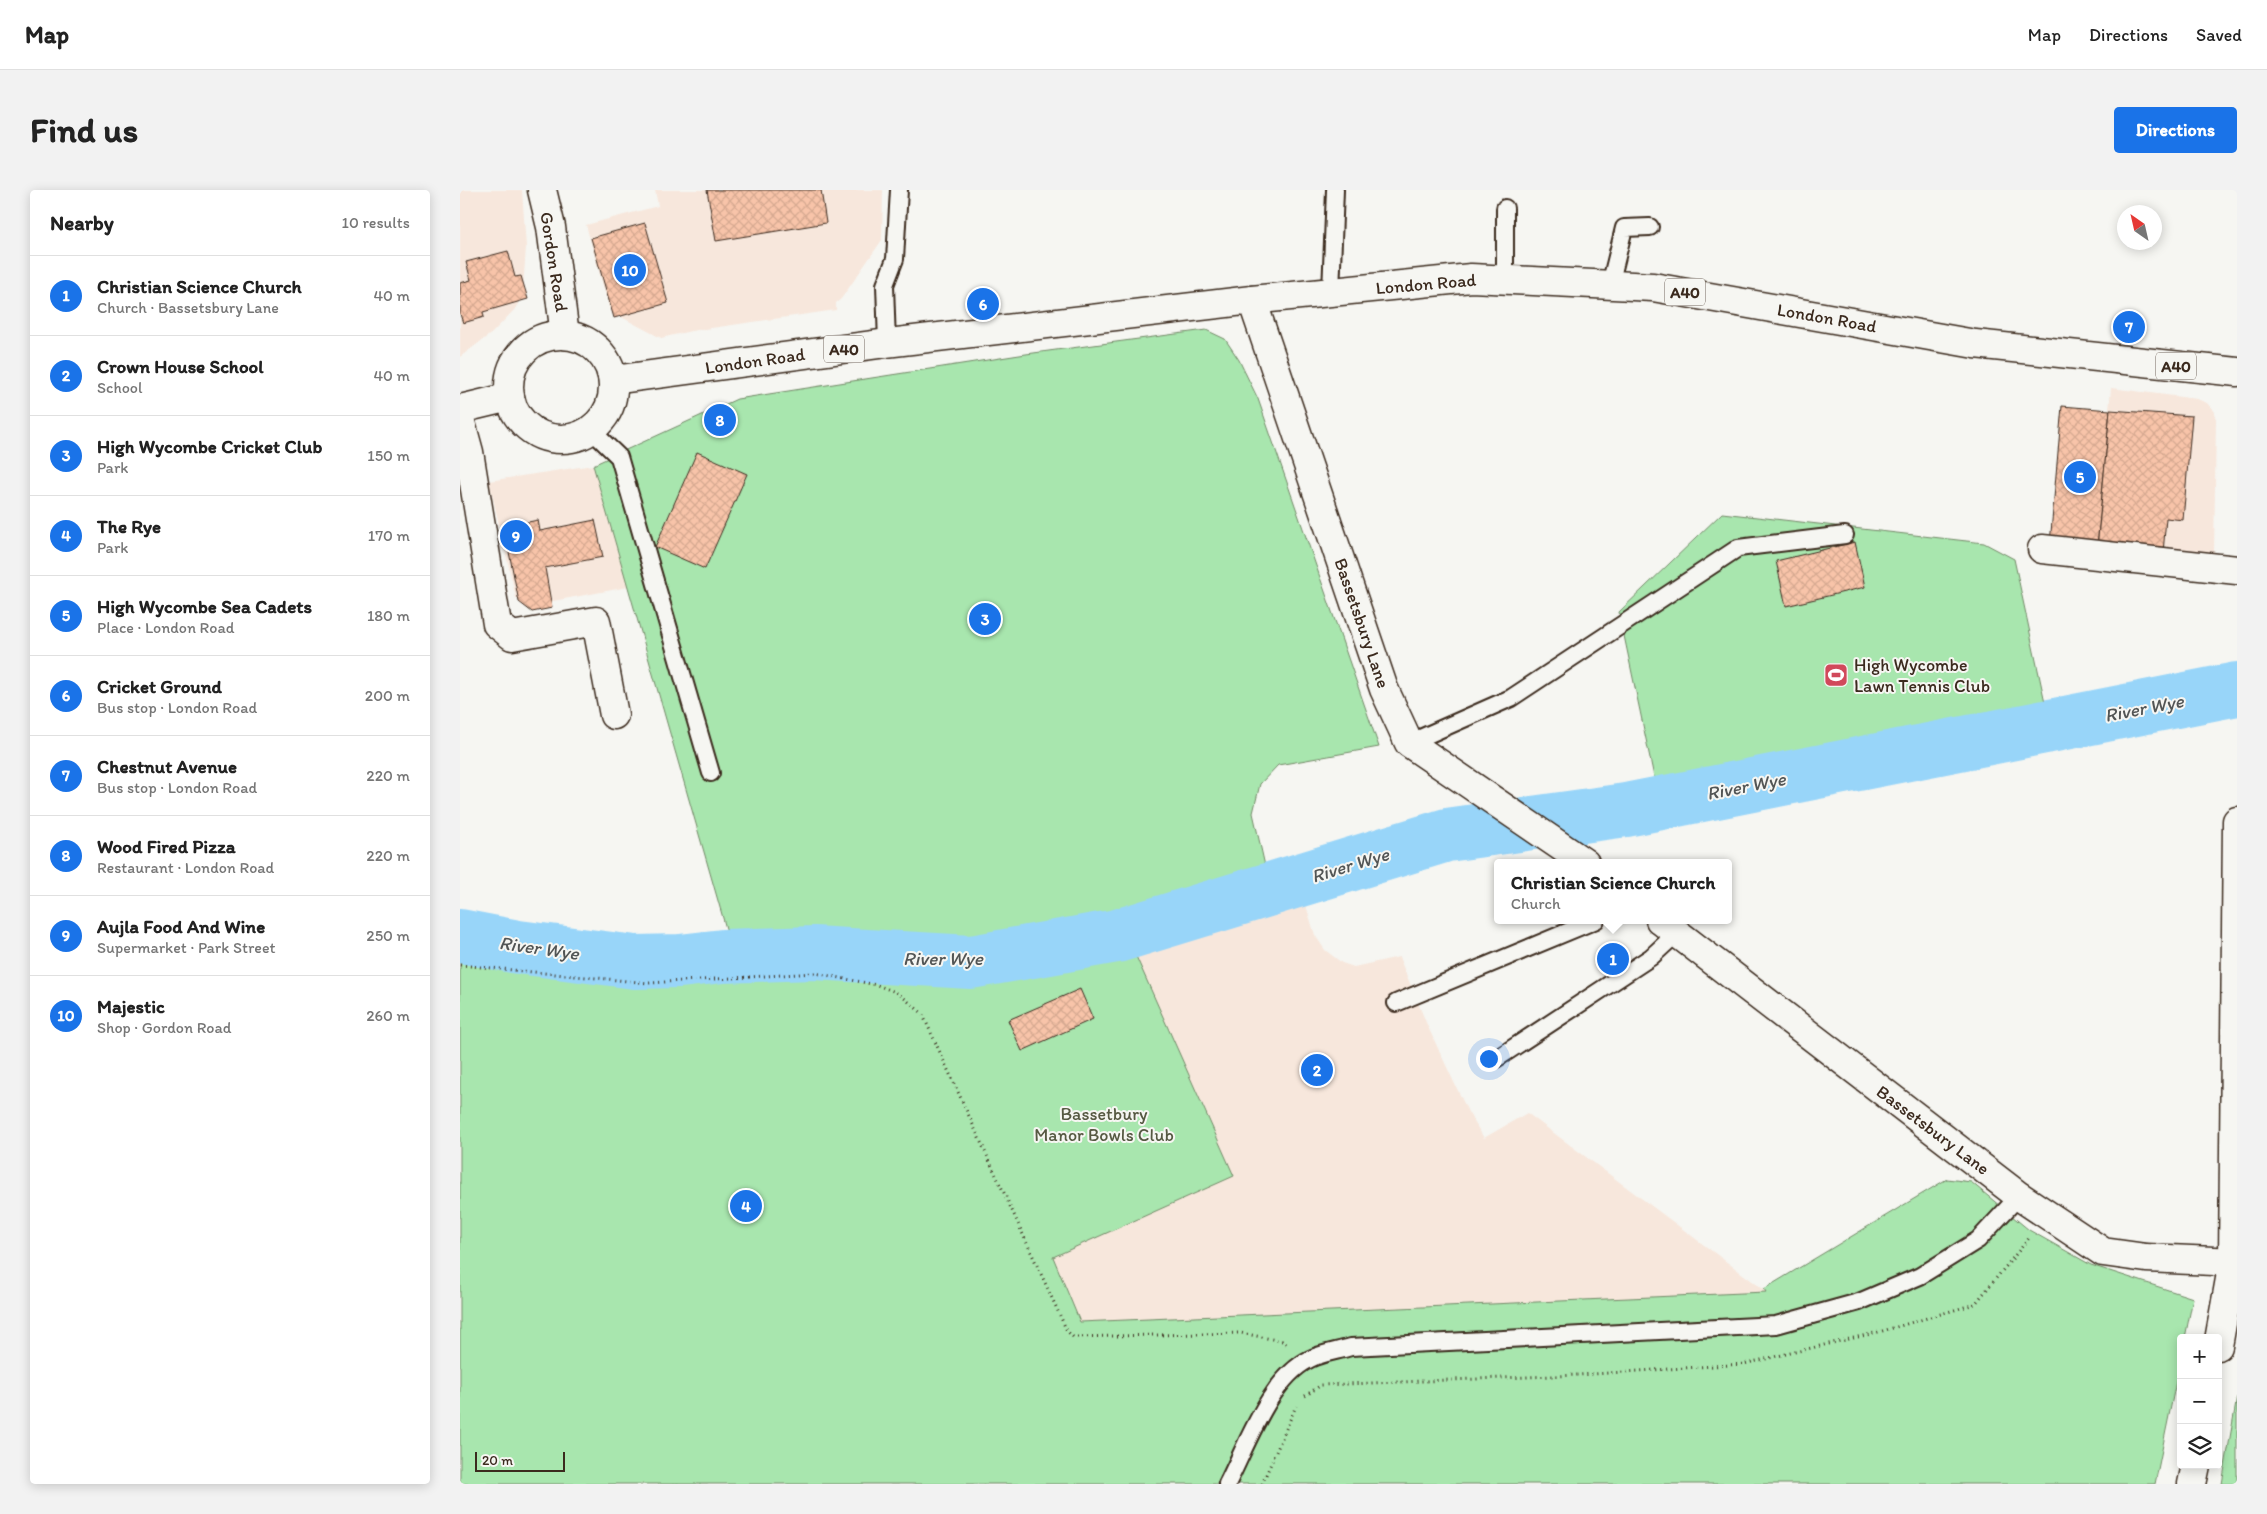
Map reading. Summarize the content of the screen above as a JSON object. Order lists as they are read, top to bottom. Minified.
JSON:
{"streets":{"street":["Gordon Road","London Road","A40","Bassetsbury Lane"]},"crossings":[["Gordon Road","London Road"],["London Road","Bassetsbury Lane"]],"water":["River Wye"],"parks":["Bassetbury Manor Bowls Club"],"places":{"sports":["High Wycombe Lawn Tennis Club"]},"scale_bar":"20 m","north":"top left","page":{"header":"Map","nav":["Map","Directions","Saved"],"buttons":"Directions","title":"Find us","heading":["Nearby","10 results"],"pins":["10","6","7","8","5","9","3","1","2","4"],"list":[{"mark":"1","name":"Christian Science Church","note":"Church · Bassetsbury Lane","value":"40 m"},{"mark":"2","name":"Crown House School","note":"School","value":"40 m"},{"mark":"3","name":"High Wycombe Cricket Club","note":"Park","value":"150 m"},{"mark":"4","name":"The Rye","note":"Park","value":"170 m"},{"mark":"5","name":"High Wycombe Sea Cadets","note":"Place · London Road","value":"180 m"},{"mark":"6","name":"Cricket Ground","note":"Bus stop · London Road","value":"200 m"},{"mark":"7","name":"Chestnut Avenue","note":"Bus stop · London Road","value":"220 m"},{"mark":"8","name":"Wood Fired Pizza","note":"Restaurant · London Road","value":"220 m"},{"mark":"9","name":"Aujla Food And Wine","note":"Supermarket · Park Street","value":"250 m"},{"mark":"10","name":"Majestic","note":"Shop · Gordon Road","value":"260 m"}],"popup":["Christian Science Church","Church"],"map_buttons":["+","−"],"scale":"20 m"}}
